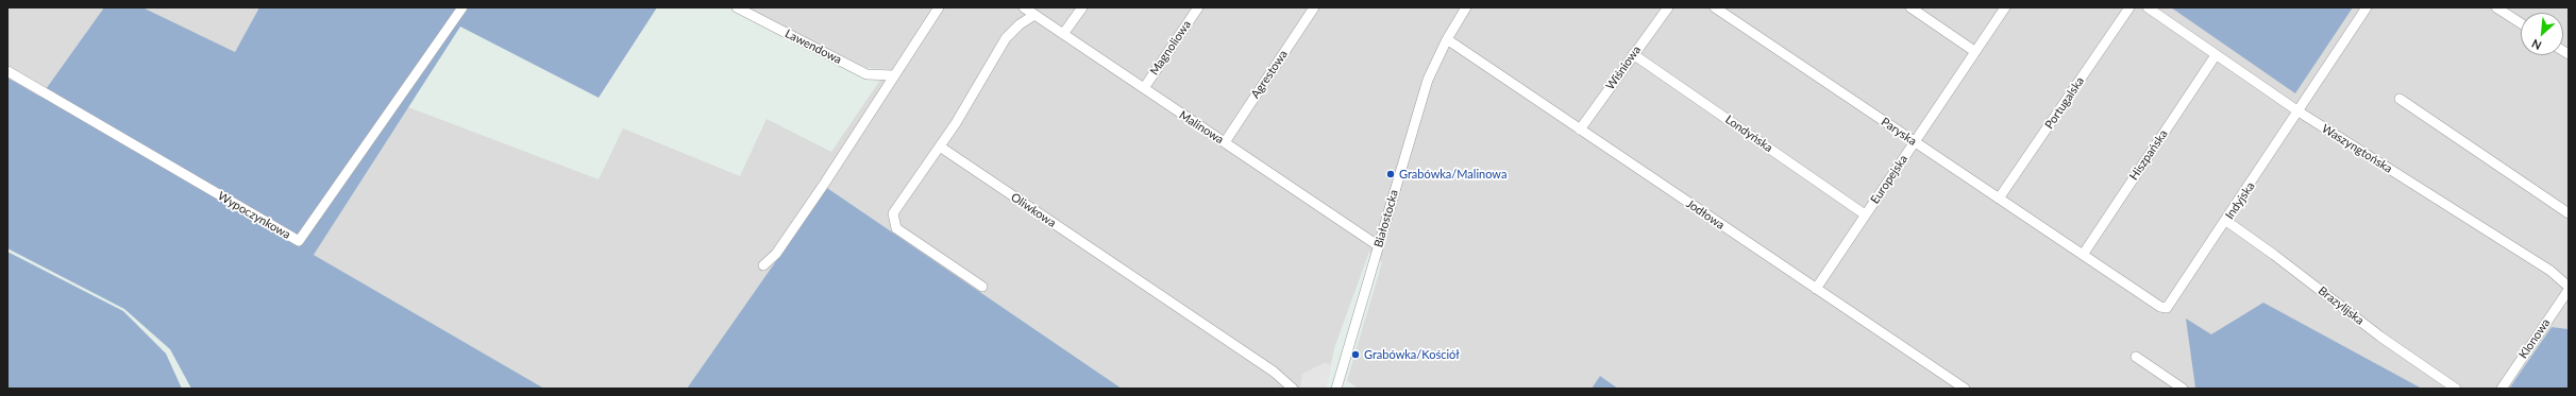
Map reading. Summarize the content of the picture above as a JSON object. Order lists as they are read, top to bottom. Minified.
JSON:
{"streets":{"street":["Lawendowa","Magnoliowa","Wiśniowa","Agrestowa","Portugalska","Malinowa","Paryska","Londyńska","Waszyngtońska","Hiszpańska","Europejska","Indyjska","Oliwkowa","Jodłowa","Wypoczynkowa","Białostocka","Brazylijska","Klonowa"]},"crossings":[["Magnoliowa","Malinowa"],["Wiśniowa","Londyńska"],["Wiśniowa","Jodłowa"],["Agrestowa","Malinowa"],["Portugalska","Paryska"],["Malinowa","Białostocka"],["Paryska","Hiszpańska"],["Paryska","Europejska"],["Paryska","Indyjska"],["Londyńska","Europejska"],["Waszyngtońska","Hiszpańska"],["Waszyngtońska","Indyjska"],["Hiszpańska","Indyjska"],["Europejska","Jodłowa"],["Indyjska","Brazylijska"],["Jodłowa","Białostocka"]],"places":["Grabówka/Malinowa","Grabówka/Kościół"],"north":"bottom left"}
